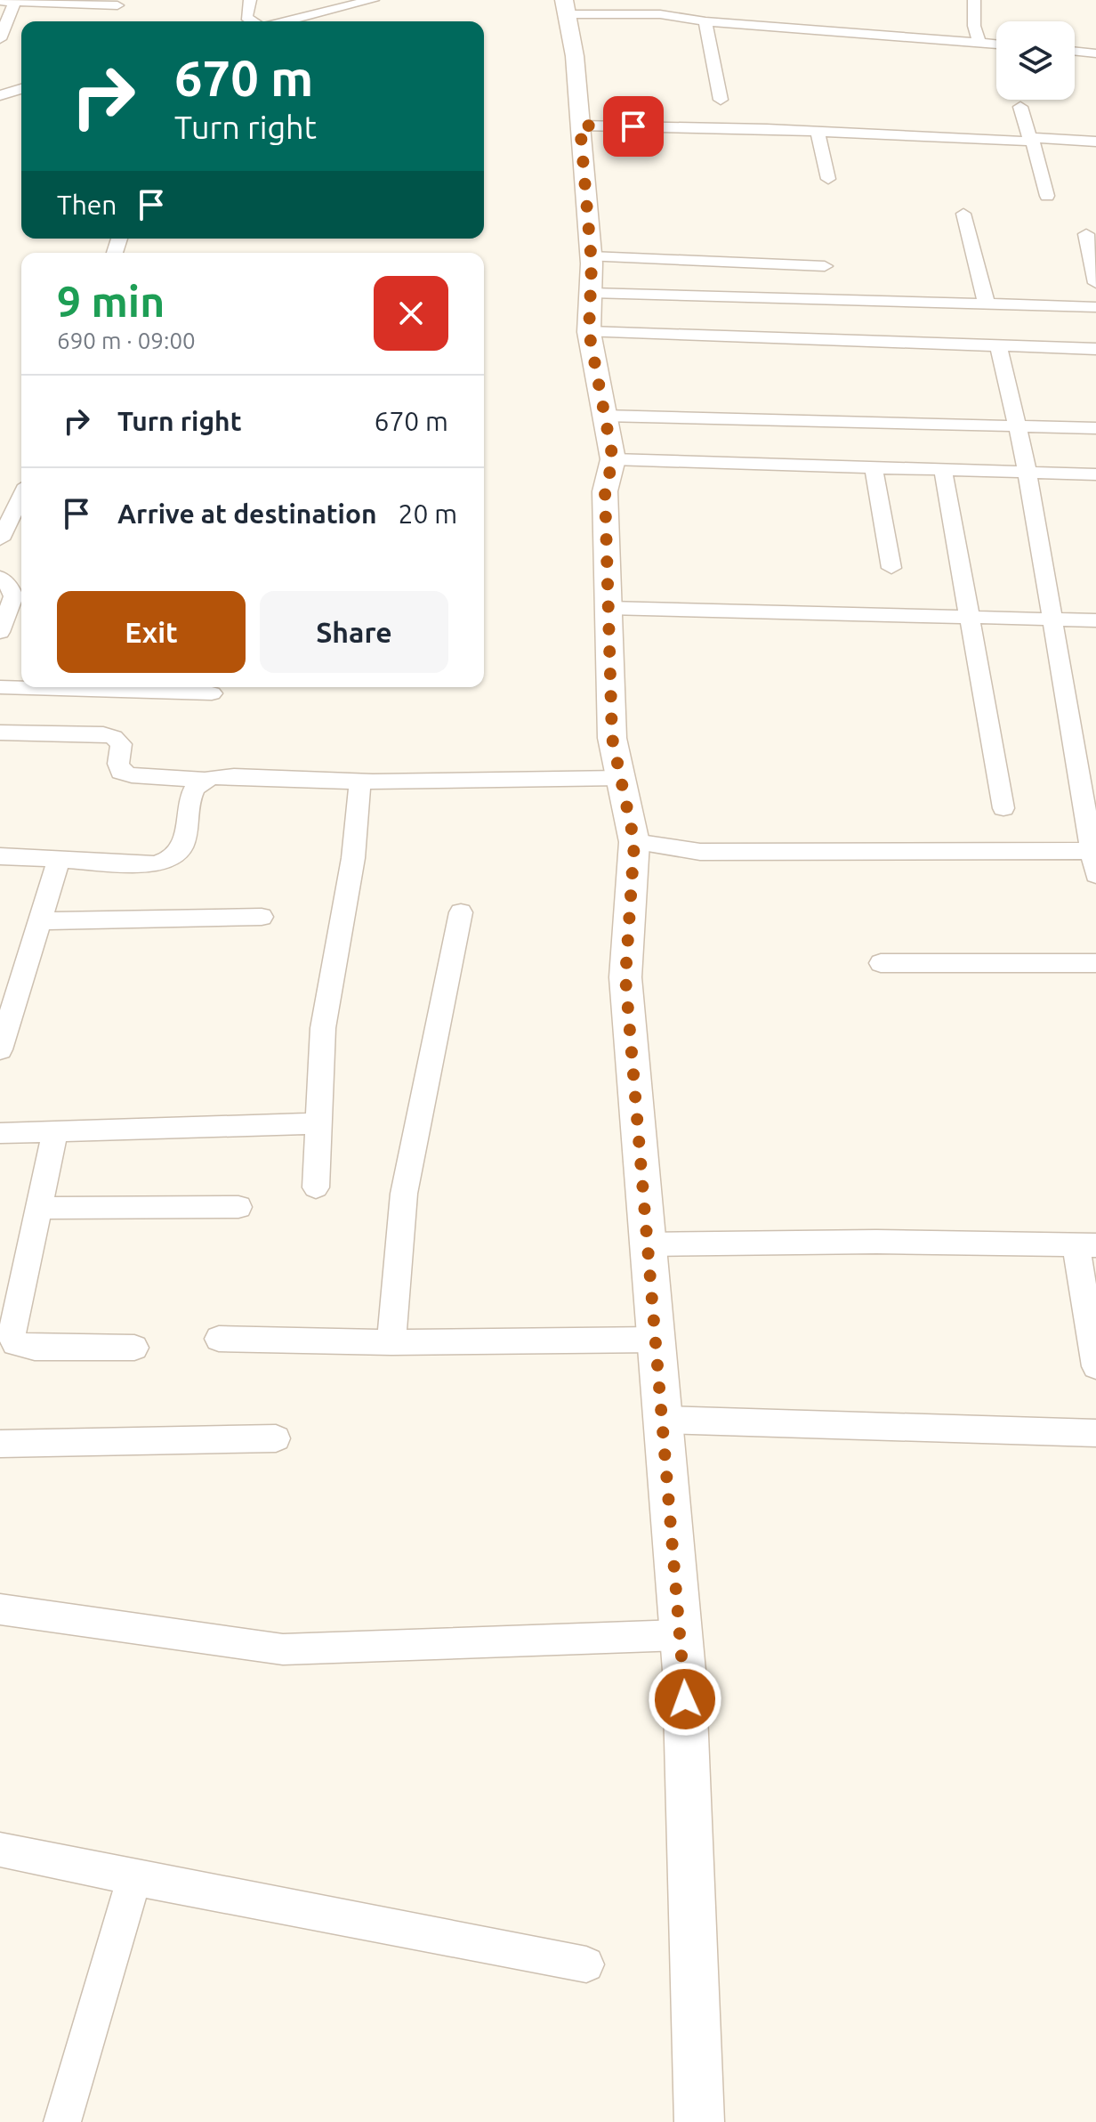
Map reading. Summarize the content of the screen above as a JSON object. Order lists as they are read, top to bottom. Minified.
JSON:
{"page":{"turn":["670 m","Turn right"],"then":"Then","heading":["9 min","690 m · 09:00"],"list":[{"name":"Turn right","value":"670 m"},{"name":"Arrive at destination","value":"20 m"}],"buttons":["Exit","Share"]}}
